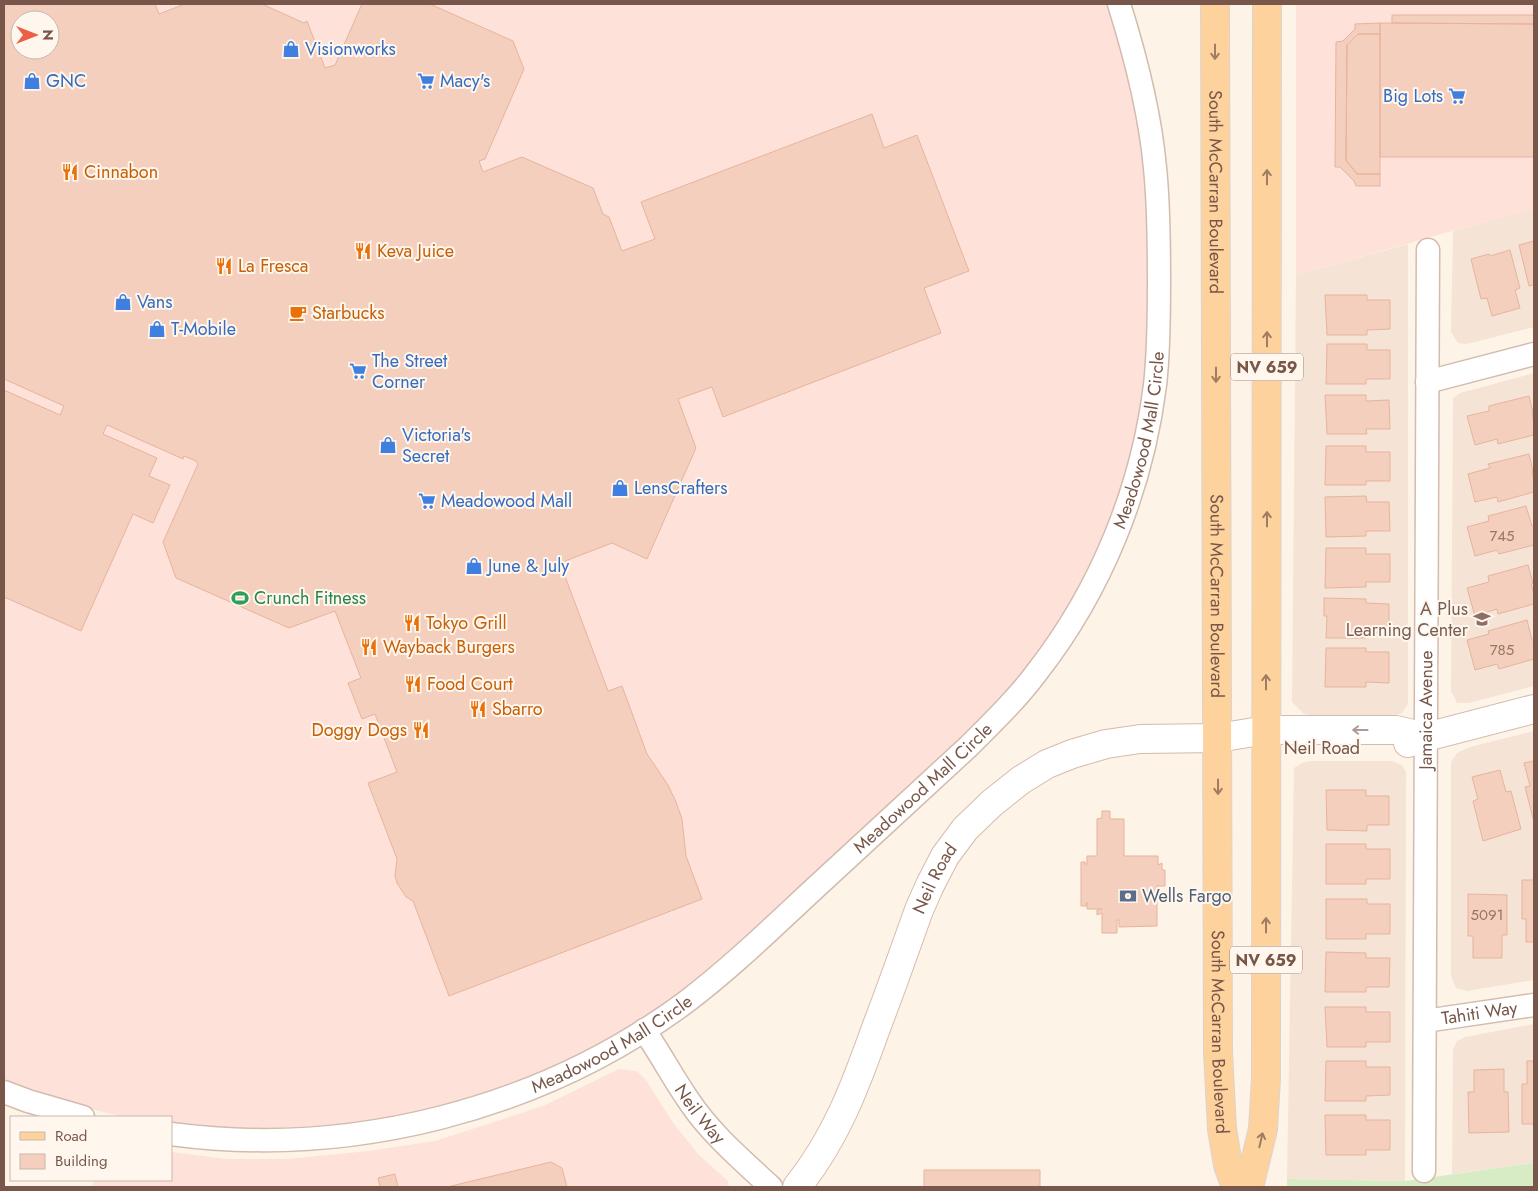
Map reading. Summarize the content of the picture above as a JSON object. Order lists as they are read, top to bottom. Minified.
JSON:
{"streets":{"main road":["South McCarran Boulevard","NV 659"],"street":["Meadowood Mall Circle","Jamaica Avenue","Neil Road","Tahiti Way","Neil Way"]},"crossings":[["South McCarran Boulevard","Neil Road"],["NV 659","Neil Road"],["Meadowood Mall Circle","Neil Way"],["Jamaica Avenue","Neil Road"],["Jamaica Avenue","Tahiti Way"]],"places":{"shop":["Visionworks","GNC","Vans","T-Mobile","Victoria's Secret","LensCrafters","June & July"],"supermarket":["Macy's","Big Lots","The Street Corner","Meadowood Mall"],"restaurant":["Cinnabon","Keva Juice","La Fresca","Tokyo Grill","Wayback Burgers","Food Court","Sbarro","Doggy Dogs"],"cafe":["Starbucks"],"sports":["Crunch Fitness"],"school or university":["A Plus Learning Center"],"bank":["Wells Fargo"]},"house_numbers":["745","785","5091"],"legend":["Road","Building"],"north":"right"}
